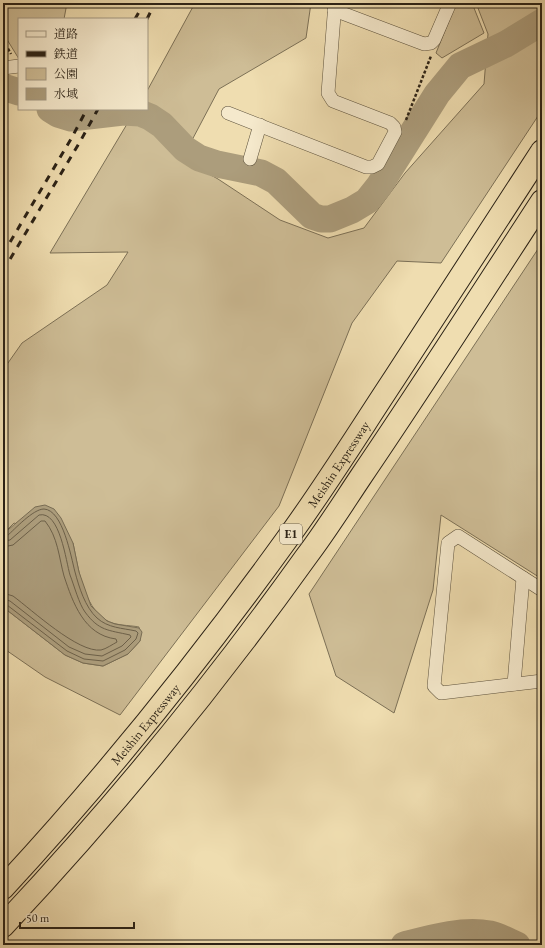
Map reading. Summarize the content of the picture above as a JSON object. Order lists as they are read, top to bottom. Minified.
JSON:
{"streets":{"highway":["Meishin Expressway","E1"]},"legend":["道路","鉄道","公園","水域"],"scale_bar":"50 m"}
